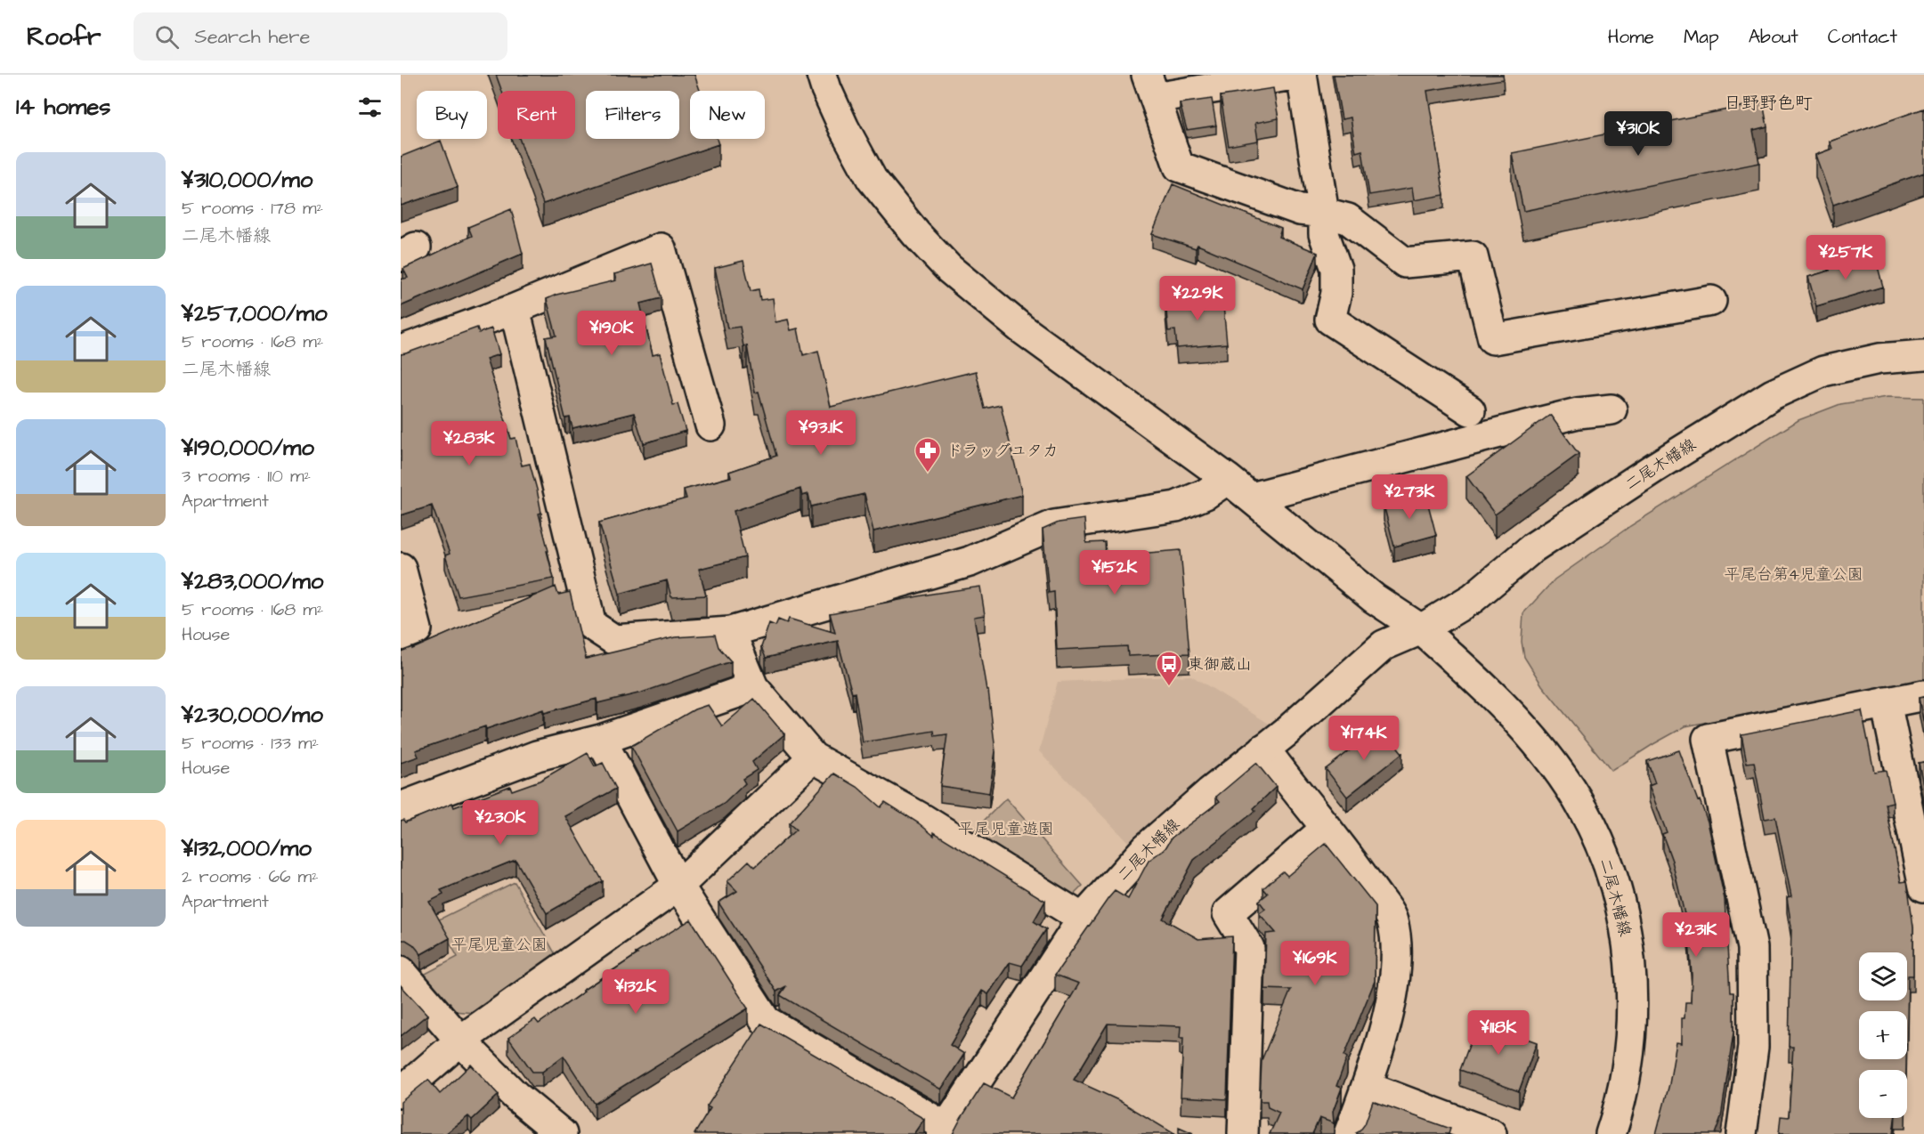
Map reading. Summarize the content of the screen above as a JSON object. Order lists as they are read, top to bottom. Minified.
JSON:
{"streets":{"street":["二尾木幡線"]},"districts":["日野野色町"],"parks":["平尾台第4児童公園","平尾児童遊園","平尾児童公園"],"places":{"pharmacy":["ドラッグユタカ"],"bus stop":["東御蔵山"]},"page":{"header":"Roofr","search":"Search here","nav":["Home","Map","About","Contact"],"heading":"14 homes","chip":["Buy","Rent","Filters","New"],"price":["¥310K","¥257K","¥229K","¥190K","¥93.1K","¥283K","¥273K","¥152K","¥174K","¥230K","¥231K","¥169K","¥132K","¥118K"],"list":[{"name":"¥310,000/mo","note":"5 rooms · 178 m² · 二尾木幡線"},{"name":"¥257,000/mo","note":"5 rooms · 168 m² · 二尾木幡線"},{"name":"¥190,000/mo","note":"3 rooms · 110 m² · Apartment"},{"name":"¥283,000/mo","note":"5 rooms · 168 m² · House"},{"name":"¥230,000/mo","note":"5 rooms · 133 m² · House"},{"name":"¥132,000/mo","note":"2 rooms · 66 m² · Apartment"}],"map_buttons":["+","−"]}}
